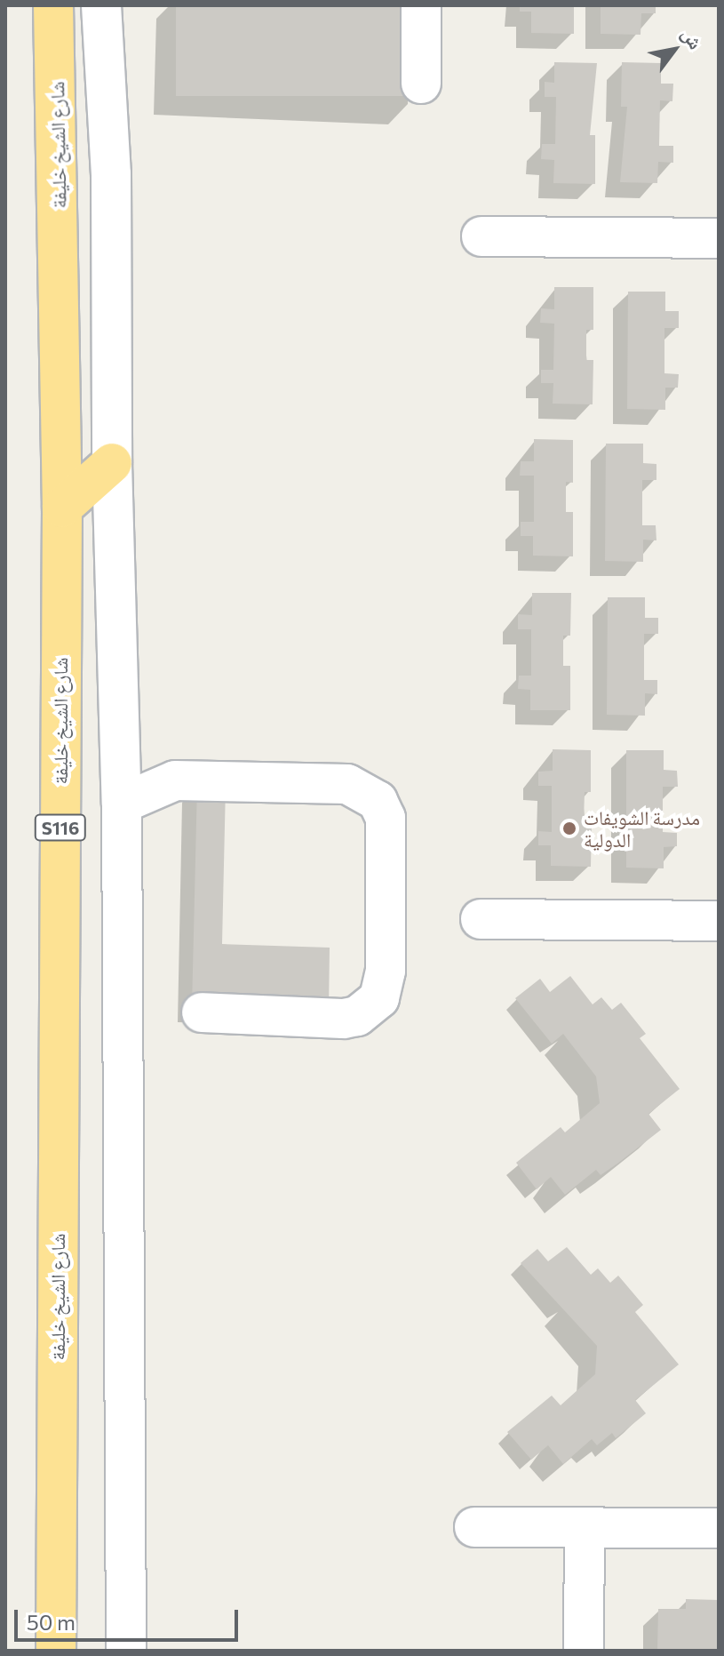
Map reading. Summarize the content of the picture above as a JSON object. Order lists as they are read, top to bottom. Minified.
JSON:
{"streets":{"highway":["شارع الشيخ خليفة","S116"]},"places":["مدرسة الشويفات الدولية"],"scale_bar":"50 m","north":"top right"}
